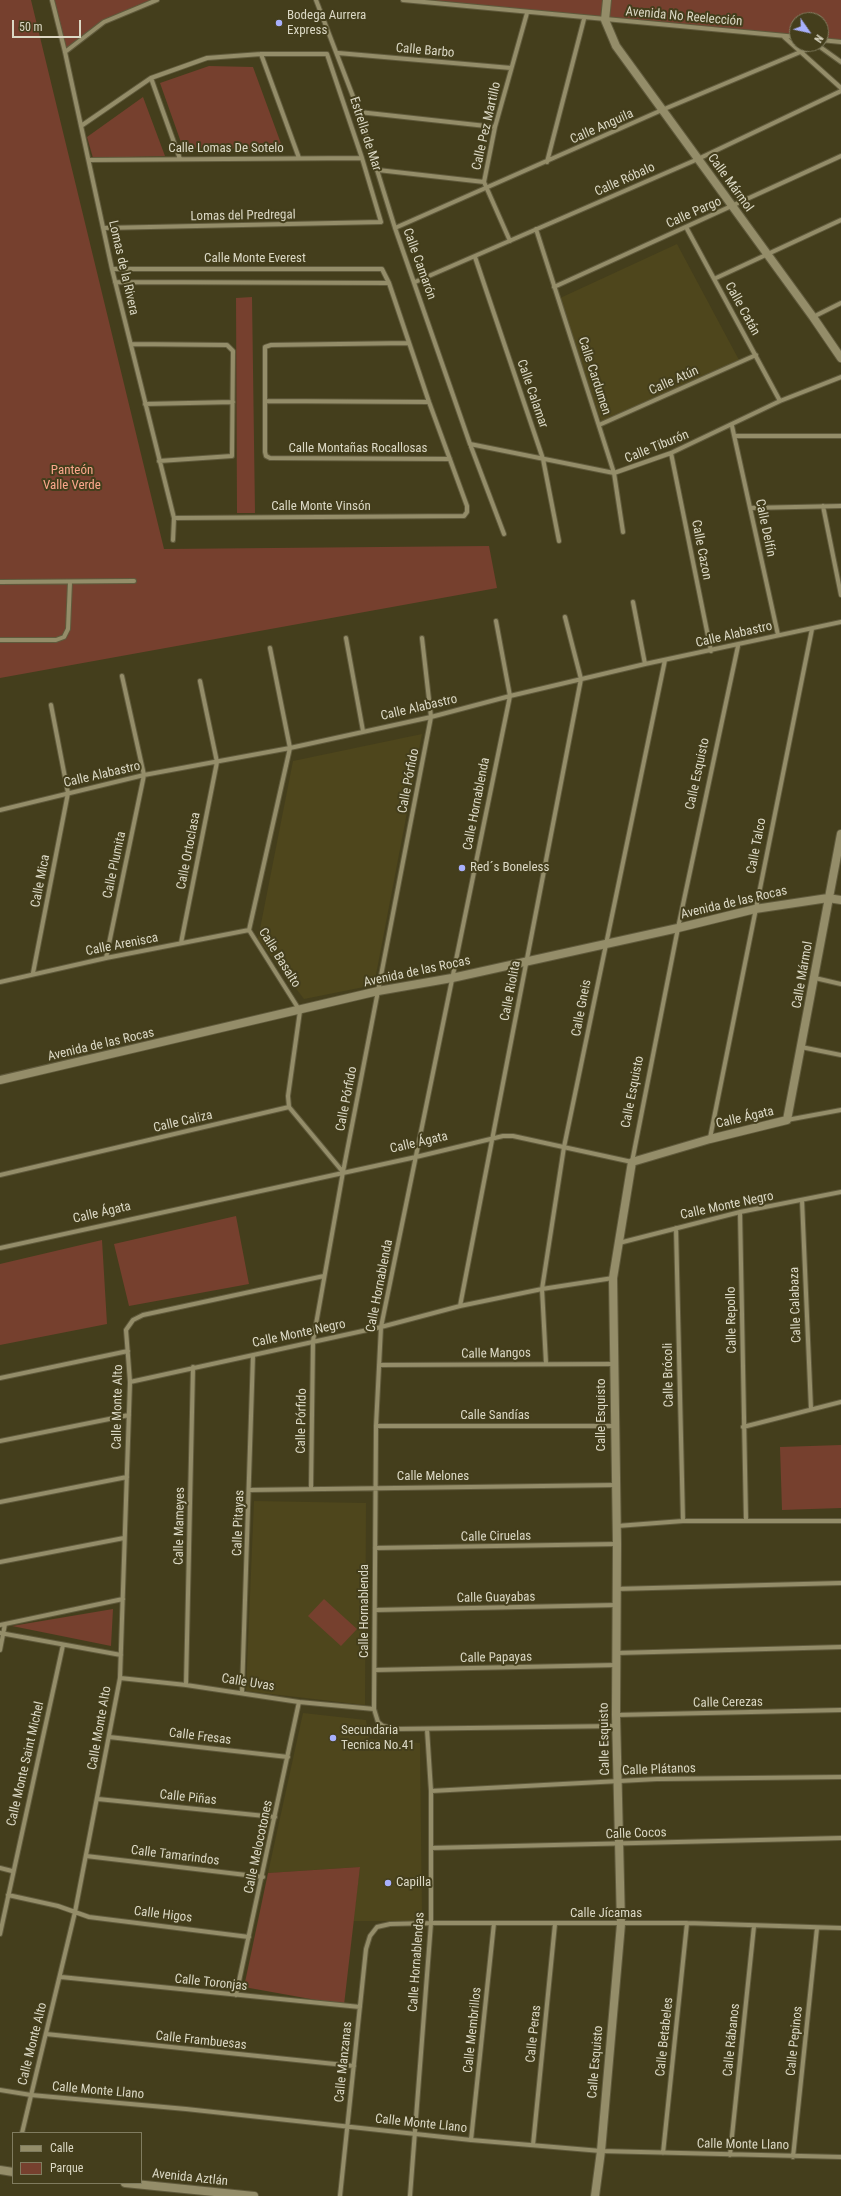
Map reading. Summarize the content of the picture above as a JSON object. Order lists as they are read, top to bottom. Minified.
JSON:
{"streets":{"street":["Avenida No Reelección","Calle Barbo","Calle Pez Martillo","Calle Anguila","Estrella de Mar","Calle Lomas De Sotelo","Calle Róbalo","Calle Mármol","Calle Pargo","Lomas del Predregal","Calle Monte Everest","Calle Camarón","Lomas de la Rivera","Calle Catán","Calle Cardumen","Calle Atún","Calle Calamar","Calle Tiburón","Calle Montañas Rocallosas","Calle Monte Vinsón","Calle Delfín","Calle Cazon","Calle Alabastro","Calle Esquisto","Calle Pórfido","Calle Hornablenda","Calle Talco","Calle Ortoclasa","Calle Plumita","Calle Mica","Avenida de las Rocas","Calle Arenisca","Calle Basalto","Calle Riolita","Calle Gneis","Calle Ágata","Calle Caliza","Calle Monte Negro","Calle Calabaza","Calle Repollo","Calle Mangos","Calle Brócoli","Calle Monte Alto","Calle Sandías","Calle Melones","Calle Pitayas","Calle Mameyes","Calle Ciruelas","Calle Guayabas","Calle Papayas","Calle Uvas","Calle Cerezas","Calle Fresas","Calle Monte Saint Michel","Calle Plátanos","Calle Piñas","Calle Cocos","Calle Melocotones","Calle Tamarindos","Calle Jícamas","Calle Higos","Calle Hornablendas","Calle Toronjas","Calle Membrillos","Calle Peras","Calle Betabeles","Calle Rábanos","Calle Frambuesas","Calle Pepinos","Calle Manzanas","Calle Monte Llano","Avenida Aztlán"]},"crossings":[["Avenida No Reelección","Calle Pez Martillo"],["Avenida No Reelección","Calle Mármol"],["Calle Barbo","Calle Pez Martillo"],["Calle Barbo","Calle Camarón"],["Calle Pez Martillo","Calle Anguila"],["Calle Pez Martillo","Calle Róbalo"],["Calle Anguila","Calle Mármol"],["Calle Anguila","Calle Camarón"],["Estrella de Mar","Calle Lomas De Sotelo"],["Estrella de Mar","Lomas del Predregal"],["Calle Lomas De Sotelo","Lomas de la Rivera"],["Calle Róbalo","Calle Mármol"],["Calle Róbalo","Calle Camarón"],["Calle Róbalo","Calle Cardumen"],["Calle Róbalo","Calle Calamar"],["Calle Mármol","Calle Pargo"],["Calle Mármol","Avenida de las Rocas"],["Calle Mármol","Calle Ágata"],["Calle Pargo","Calle Catán"],["Calle Pargo","Calle Cardumen"],["Lomas del Predregal","Lomas de la Rivera"],["Calle Monte Everest","Lomas de la Rivera"],["Calle Monte Everest","Calle Montañas Rocallosas"],["Calle Monte Everest","Calle Monte Vinsón"],["Calle Camarón","Calle Tiburón"],["Lomas de la Rivera","Calle Monte Vinsón"],["Calle Catán","Calle Atún"],["Calle Catán","Calle Tiburón"],["Calle Cardumen","Calle Atún"],["Calle Cardumen","Calle Tiburón"],["Calle Calamar","Calle Tiburón"],["Calle Tiburón","Calle Delfín"],["Calle Tiburón","Calle Cazon"],["Calle Delfín","Calle Alabastro"],["Calle Cazon","Calle Alabastro"],["Calle Alabastro","Calle Esquisto"],["Calle Alabastro","Calle Pórfido"],["Calle Alabastro","Calle Hornablenda"],["Calle Alabastro","Calle Talco"],["Calle Alabastro","Calle Ortoclasa"],["Calle Alabastro","Calle Plumita"],["Calle Alabastro","Calle Mica"],["Calle Alabastro","Calle Basalto"],["Calle Alabastro","Calle Riolita"],["Calle Alabastro","Calle Gneis"],["Calle Esquisto","Calle Hornablenda"],["Calle Esquisto","Avenida de las Rocas"],["Calle Esquisto","Calle Ágata"],["Calle Esquisto","Calle Monte Negro"],["Calle Esquisto","Calle Mangos"],["Calle Esquisto","Calle Sandías"],["Calle Esquisto","Calle Melones"],["Calle Esquisto","Calle Ciruelas"],["Calle Esquisto","Calle Guayabas"],["Calle Esquisto","Calle Papayas"],["Calle Esquisto","Calle Cerezas"],["Calle Esquisto","Calle Plátanos"],["Calle Esquisto","Calle Cocos"],["Calle Esquisto","Calle Jícamas"],["Calle Esquisto","Calle Monte Llano"],["Calle Pórfido","Avenida de las Rocas"],["Calle Pórfido","Calle Ágata"],["Calle Pórfido","Calle Monte Negro"],["Calle Pórfido","Calle Monte Alto"],["Calle Pórfido","Calle Melones"],["Calle Hornablenda","Avenida de las Rocas"],["Calle Hornablenda","Calle Ágata"],["Calle Hornablenda","Calle Monte Negro"],["Calle Hornablenda","Calle Mangos"],["Calle Hornablenda","Calle Sandías"],["Calle Hornablenda","Calle Melones"],["Calle Hornablenda","Calle Ciruelas"],["Calle Hornablenda","Calle Guayabas"],["Calle Hornablenda","Calle Papayas"],["Calle Hornablenda","Calle Uvas"],["Calle Hornablenda","Calle Hornablendas"],["Calle Talco","Avenida de las Rocas"],["Calle Talco","Calle Ágata"],["Calle Ortoclasa","Calle Arenisca"],["Calle Plumita","Calle Arenisca"],["Calle Mica","Calle Arenisca"],["Avenida de las Rocas","Calle Basalto"],["Avenida de las Rocas","Calle Riolita"],["Avenida de las Rocas","Calle Gneis"],["Calle Arenisca","Calle Basalto"],["Calle Riolita","Calle Ágata"],["Calle Riolita","Calle Monte Negro"],["Calle Gneis","Calle Ágata"],["Calle Gneis","Calle Monte Negro"],["Calle Gneis","Calle Mangos"],["Calle Monte Negro","Calle Calabaza"],["Calle Monte Negro","Calle Repollo"],["Calle Monte Negro","Calle Brócoli"],["Calle Monte Negro","Calle Monte Alto"],["Calle Monte Negro","Calle Pitayas"],["Calle Monte Negro","Calle Mameyes"],["Calle Monte Alto","Calle Uvas"],["Calle Monte Alto","Calle Fresas"],["Calle Monte Alto","Calle Piñas"],["Calle Monte Alto","Calle Tamarindos"],["Calle Monte Alto","Calle Higos"],["Calle Monte Alto","Calle Toronjas"],["Calle Monte Alto","Calle Frambuesas"],["Calle Monte Alto","Calle Monte Llano"],["Calle Melones","Calle Pitayas"],["Calle Pitayas","Calle Uvas"],["Calle Mameyes","Calle Uvas"],["Calle Uvas","Calle Melocotones"],["Calle Fresas","Calle Melocotones"],["Calle Monte Saint Michel","Calle Higos"],["Calle Plátanos","Calle Hornablendas"],["Calle Piñas","Calle Melocotones"],["Calle Cocos","Calle Hornablendas"],["Calle Melocotones","Calle Tamarindos"],["Calle Melocotones","Calle Higos"],["Calle Melocotones","Calle Toronjas"],["Calle Jícamas","Calle Hornablendas"],["Calle Jícamas","Calle Membrillos"],["Calle Jícamas","Calle Peras"],["Calle Jícamas","Calle Betabeles"],["Calle Jícamas","Calle Rábanos"],["Calle Jícamas","Calle Pepinos"],["Calle Jícamas","Calle Manzanas"],["Calle Hornablendas","Calle Monte Llano"],["Calle Toronjas","Calle Manzanas"],["Calle Membrillos","Calle Monte Llano"],["Calle Peras","Calle Monte Llano"],["Calle Betabeles","Calle Monte Llano"],["Calle Rábanos","Calle Monte Llano"],["Calle Frambuesas","Calle Manzanas"],["Calle Pepinos","Calle Monte Llano"],["Calle Manzanas","Calle Monte Llano"]],"parks":["Panteón Valle Verde"],"places":["Bodega Aurrera Express","Red´s Boneless","Secundaria Tecnica No.41","Capilla"],"legend":["Calle","Parque"],"scale_bar":"50 m","north":"bottom right"}
